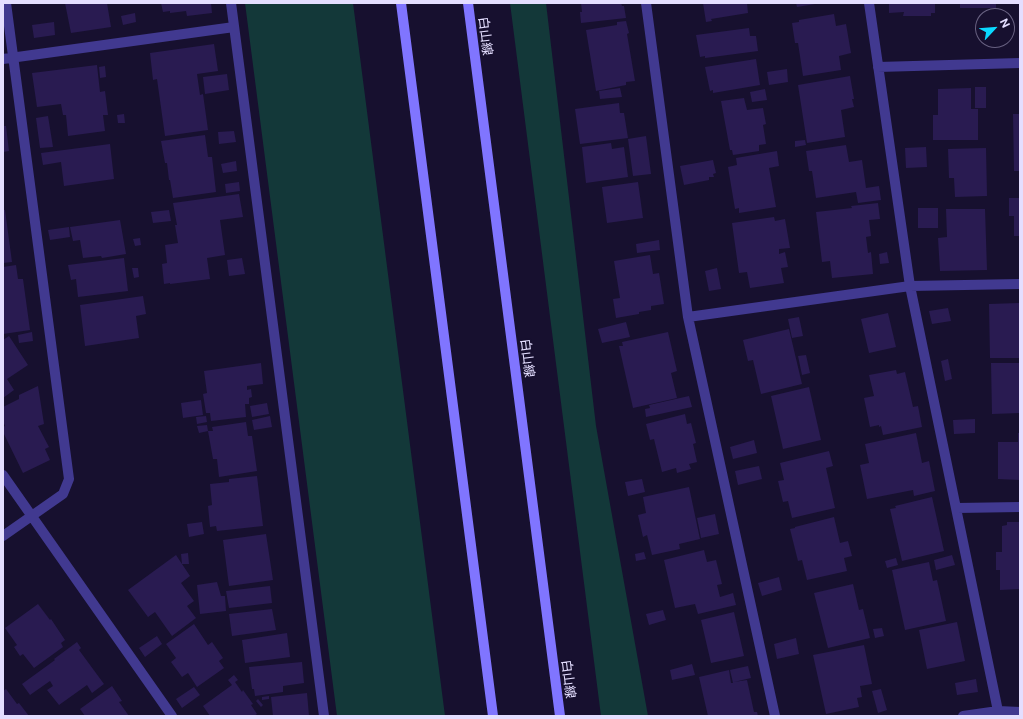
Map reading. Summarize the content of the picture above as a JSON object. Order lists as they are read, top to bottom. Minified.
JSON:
{"streets":{"street":["白山線"]},"north":"top right"}
